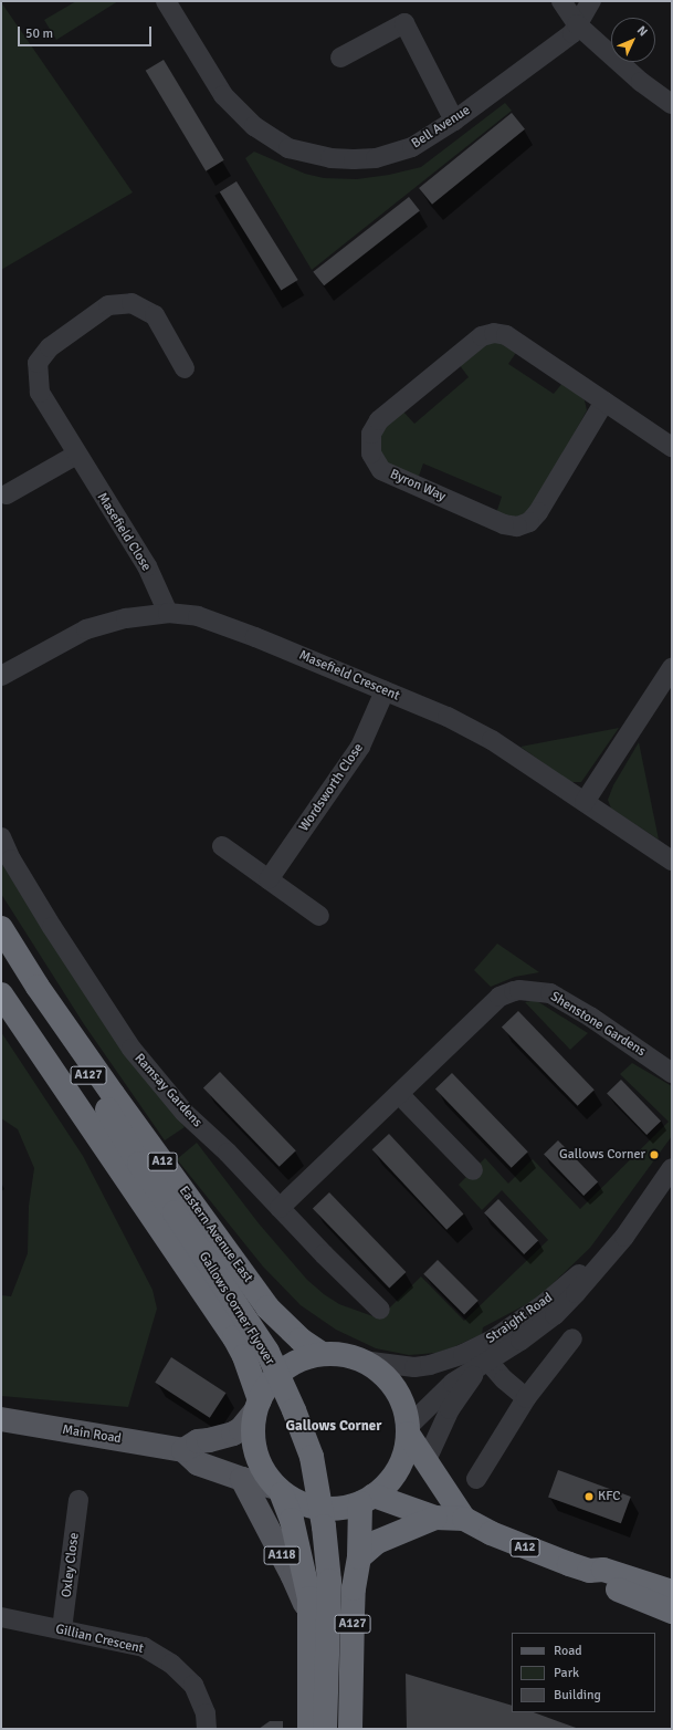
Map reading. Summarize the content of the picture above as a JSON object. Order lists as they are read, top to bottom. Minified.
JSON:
{"streets":{"highway":["A127","A12","Eastern Avenue East","Gallows Corner Flyover"],"main road":["Main Road","A118"],"street":["Bell Avenue","Byron Way","Masefield Close","Masefield Crescent","Wordsworth Close","Shenstone Gardens","Ramsay Gardens","Straight Road","Oxley Close","Gillian Crescent"]},"crossings":[["Masefield Close","Masefield Crescent"],["Masefield Crescent","Wordsworth Close"],["Shenstone Gardens","Ramsay Gardens"],["A127","A12"],["A127","Eastern Avenue East"],["A127","Gallows Corner Flyover"],["A127","Straight Road"],["A12","Eastern Avenue East"],["A12","Straight Road"],["Eastern Avenue East","Straight Road"],["Oxley Close","Gillian Crescent"]],"districts":["Gallows Corner"],"places":["Gallows Corner","KFC"],"legend":["Road","Park","Building"],"scale_bar":"50 m","north":"top right"}
